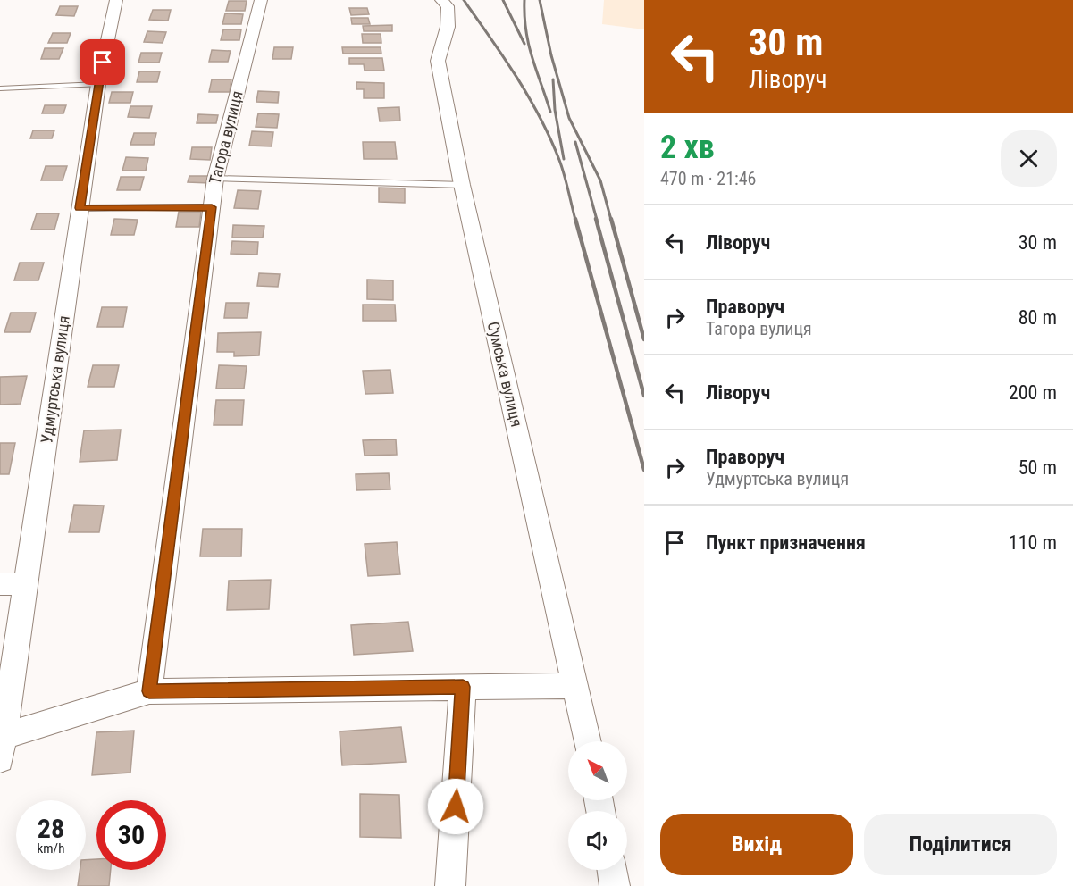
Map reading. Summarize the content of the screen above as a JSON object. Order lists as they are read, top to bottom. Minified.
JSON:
{"streets":{"street":["Тагора вулиця","Сумська вулиця","Удмуртська вулиця"]},"north":"top left","page":{"turn":["30 m","Ліворуч"],"heading":["2 хв","470 m · 21:46"],"list":[{"name":"Ліворуч","value":"30 m"},{"name":"Праворуч","note":"Тагора вулиця","value":"80 m"},{"name":"Ліворуч","value":"200 m"},{"name":"Праворуч","note":"Удмуртська вулиця","value":"50 m"},{"name":"Пункт призначення","value":"110 m"}],"speed":"28 km/h","limit":"30","buttons":["Вихід","Поділитися"]}}
